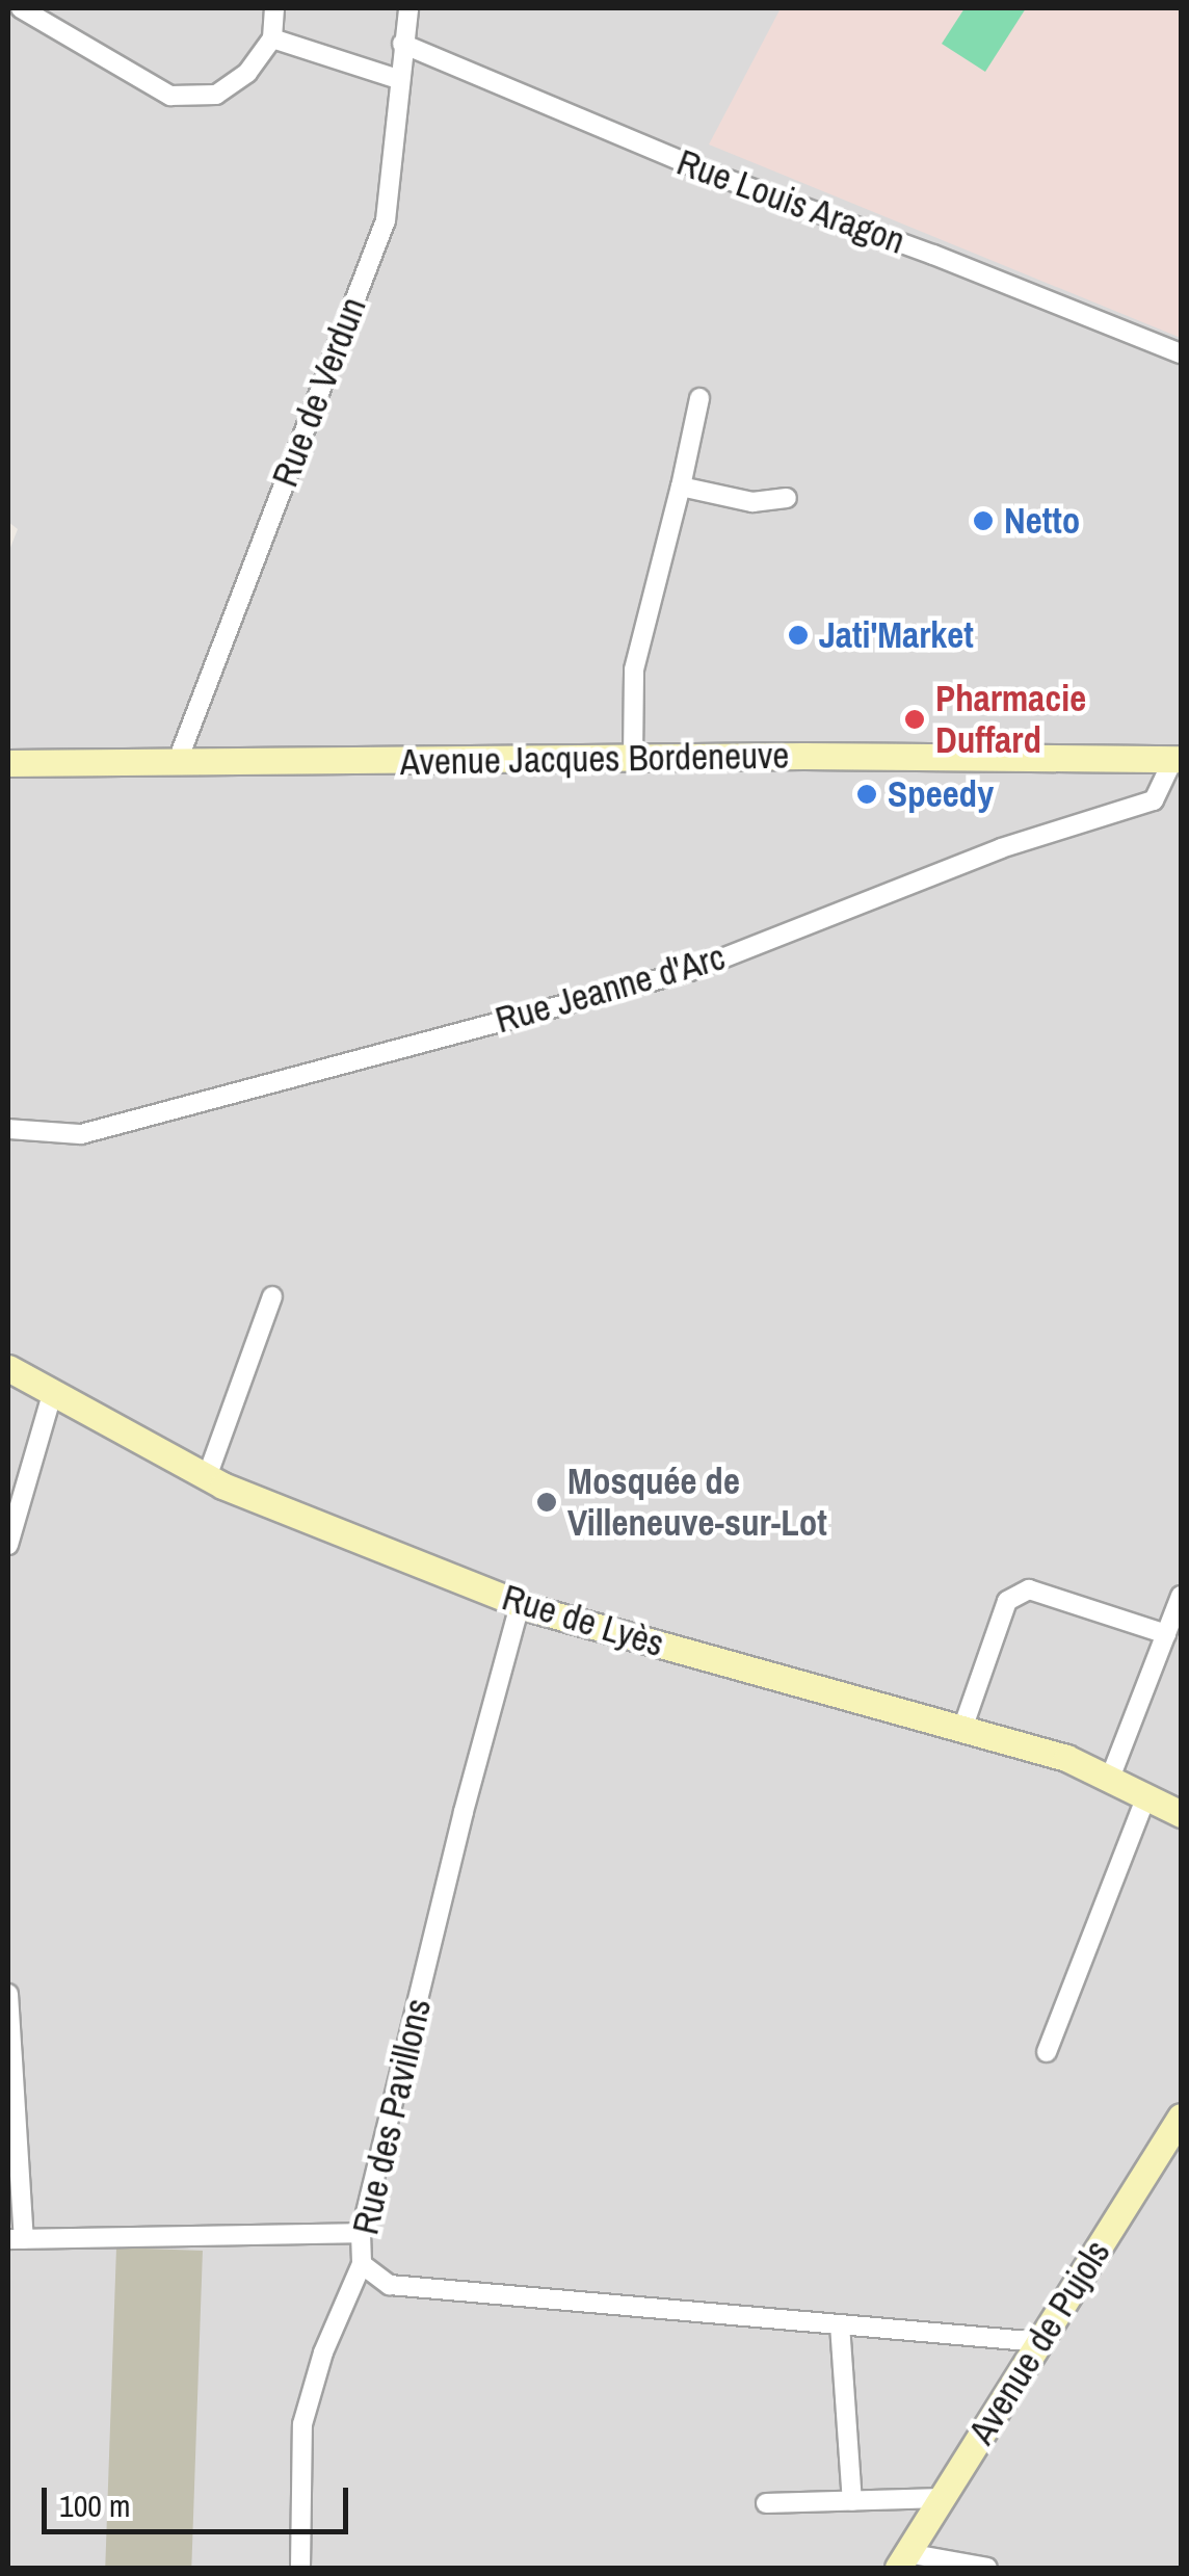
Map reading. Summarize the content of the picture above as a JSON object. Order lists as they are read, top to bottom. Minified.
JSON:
{"streets":{"main road":["Avenue Jacques Bordeneuve","Rue de Lyès","Avenue de Pujols"],"street":["Rue Louis Aragon","Rue de Verdun","Rue Jeanne d'Arc","Rue des Pavillons"]},"crossings":[["Rue Louis Aragon","Rue de Verdun"],["Rue de Verdun","Avenue Jacques Bordeneuve"],["Avenue Jacques Bordeneuve","Rue Jeanne d'Arc"],["Rue de Lyès","Rue des Pavillons"],["Rue des Pavillons","Avenue de Pujols"]],"places":["Netto","Jati'Market","Pharmacie Duffard","Speedy","Mosquée de Villeneuve-sur-Lot"],"scale_bar":"100 m"}
